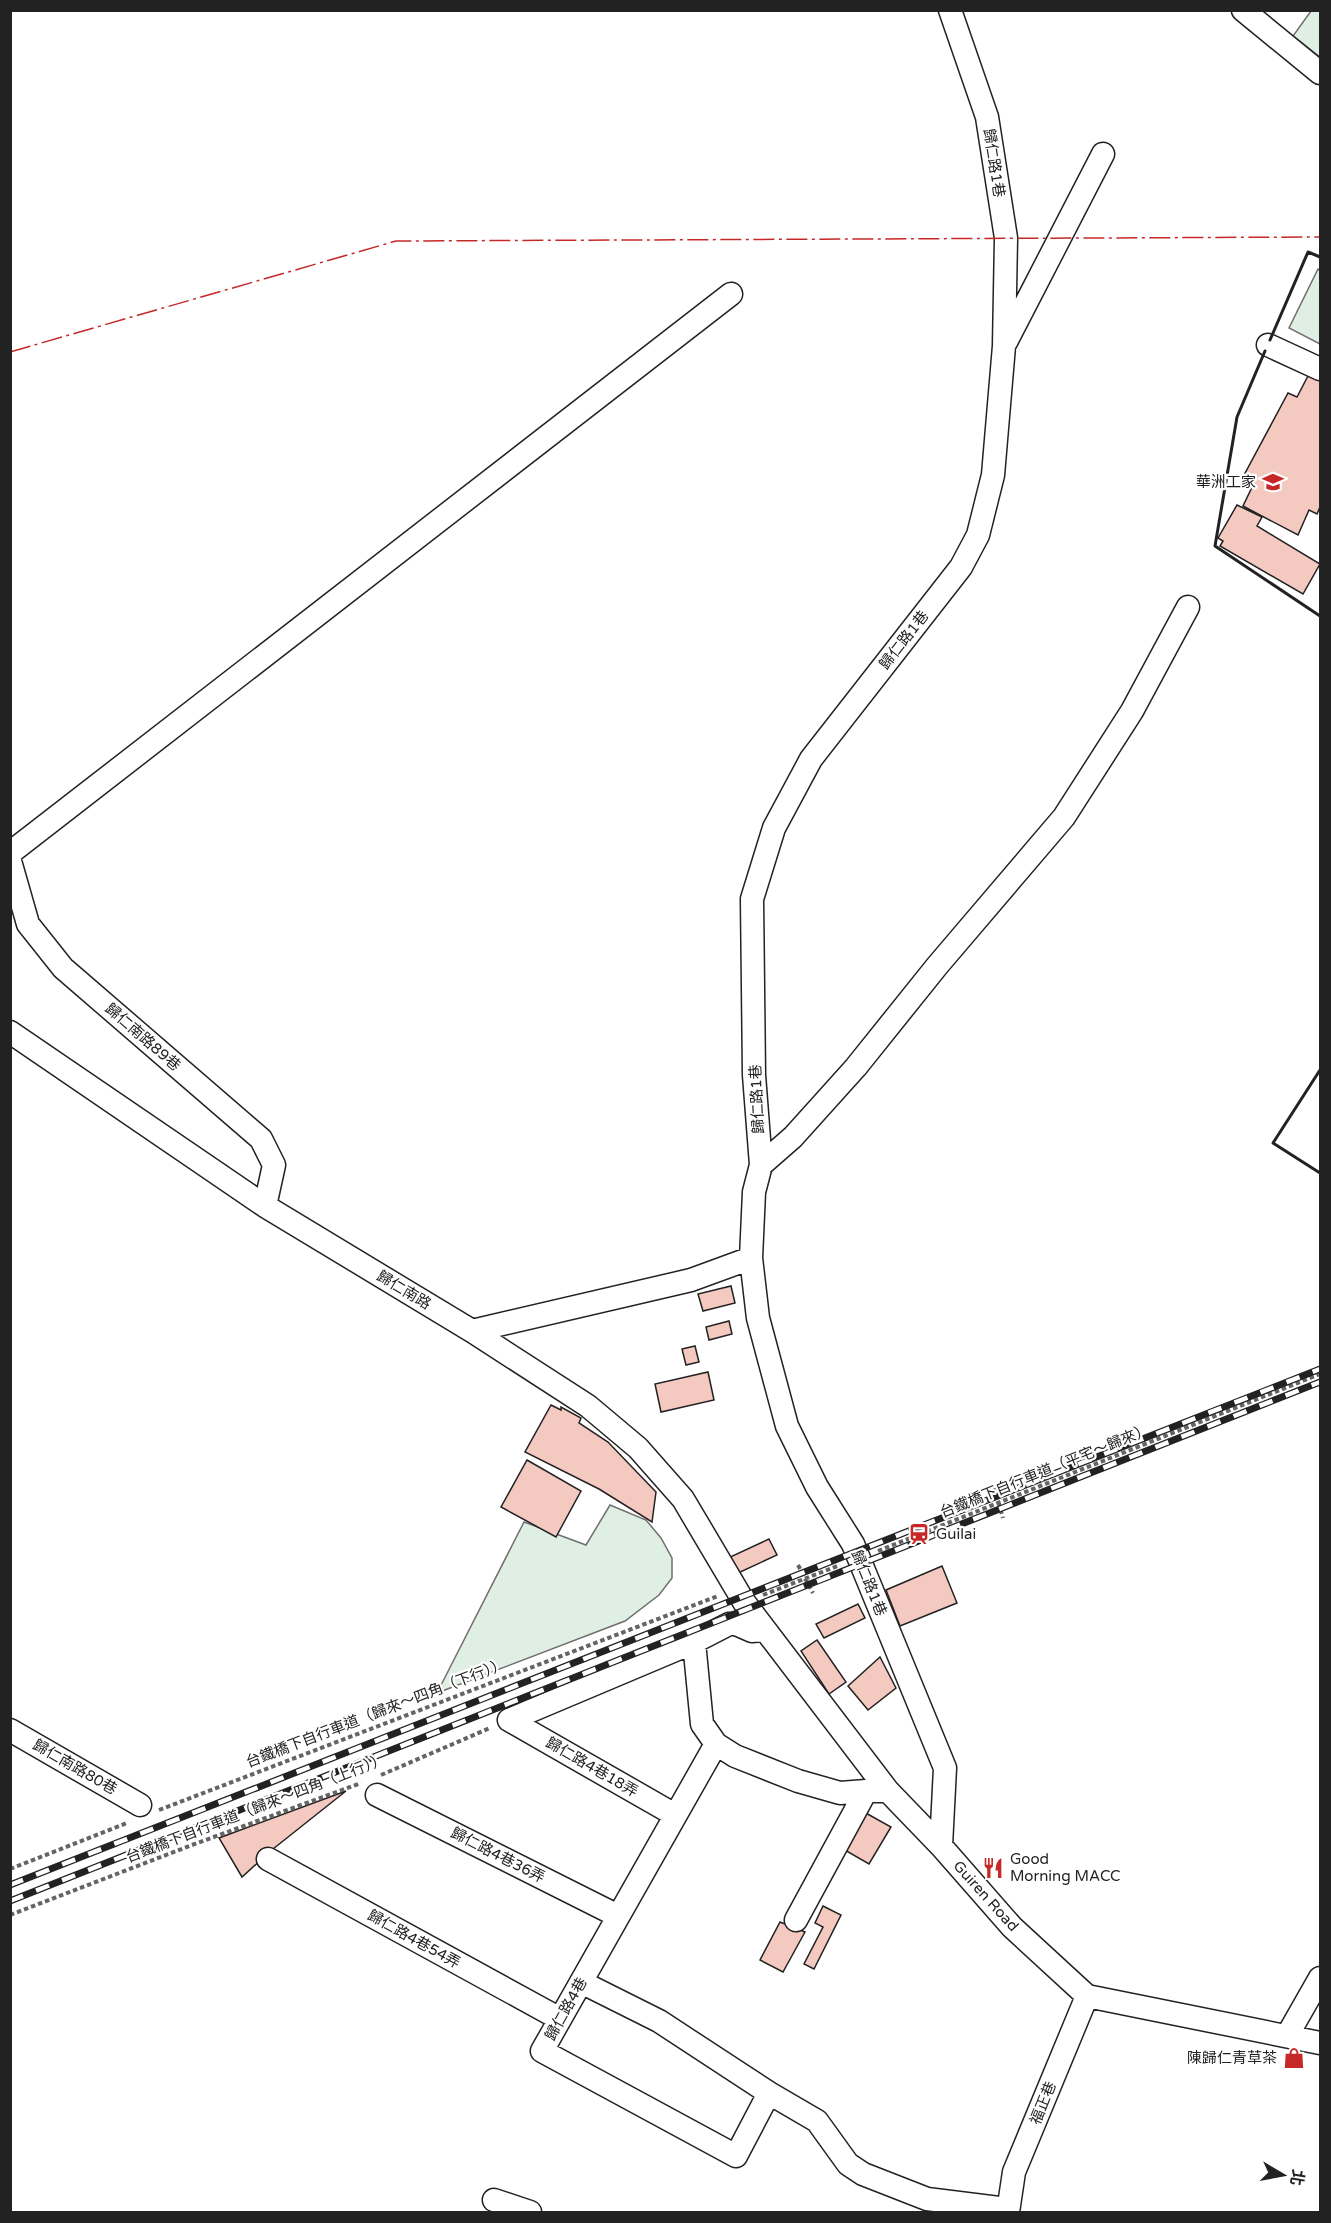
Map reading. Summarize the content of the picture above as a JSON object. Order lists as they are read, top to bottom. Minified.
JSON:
{"streets":{"street":["歸仁路1巷","歸仁南路89巷","歸仁南路","歸仁南路80巷","歸仁路4巷18弄","歸仁路4巷36弄","Guiren Road","歸仁路4巷54弄","歸仁路4巷","福正巷"],"path":["台鐵橋下自行車道（平宅～歸來）","台鐵橋下自行車道（歸來～四角（下行））","台鐵橋下自行車道（歸來～四角（上行））"]},"crossings":[["歸仁路1巷","台鐵橋下自行車道（平宅～歸來）"],["歸仁路1巷","Guiren Road"],["歸仁南路89巷","歸仁南路"],["歸仁南路","台鐵橋下自行車道（平宅～歸來）"],["歸仁南路","台鐵橋下自行車道（歸來～四角（下行））"],["歸仁南路","Guiren Road"],["台鐵橋下自行車道（平宅～歸來）","台鐵橋下自行車道（歸來～四角（下行））"],["台鐵橋下自行車道（平宅～歸來）","Guiren Road"],["台鐵橋下自行車道（歸來～四角（下行））","歸仁南路80巷"],["台鐵橋下自行車道（歸來～四角（下行））","Guiren Road"],["歸仁路4巷18弄","台鐵橋下自行車道（歸來～四角（上行））"],["歸仁路4巷18弄","歸仁路4巷"],["歸仁路4巷36弄","歸仁路4巷"],["Guiren Road","福正巷"],["歸仁路4巷54弄","歸仁路4巷"]],"places":{"school or university":["華洲工家"],"station":["Guilai"],"restaurant":["Good Morning MACC"],"shop":["陳歸仁青草茶"]},"north":"right"}
